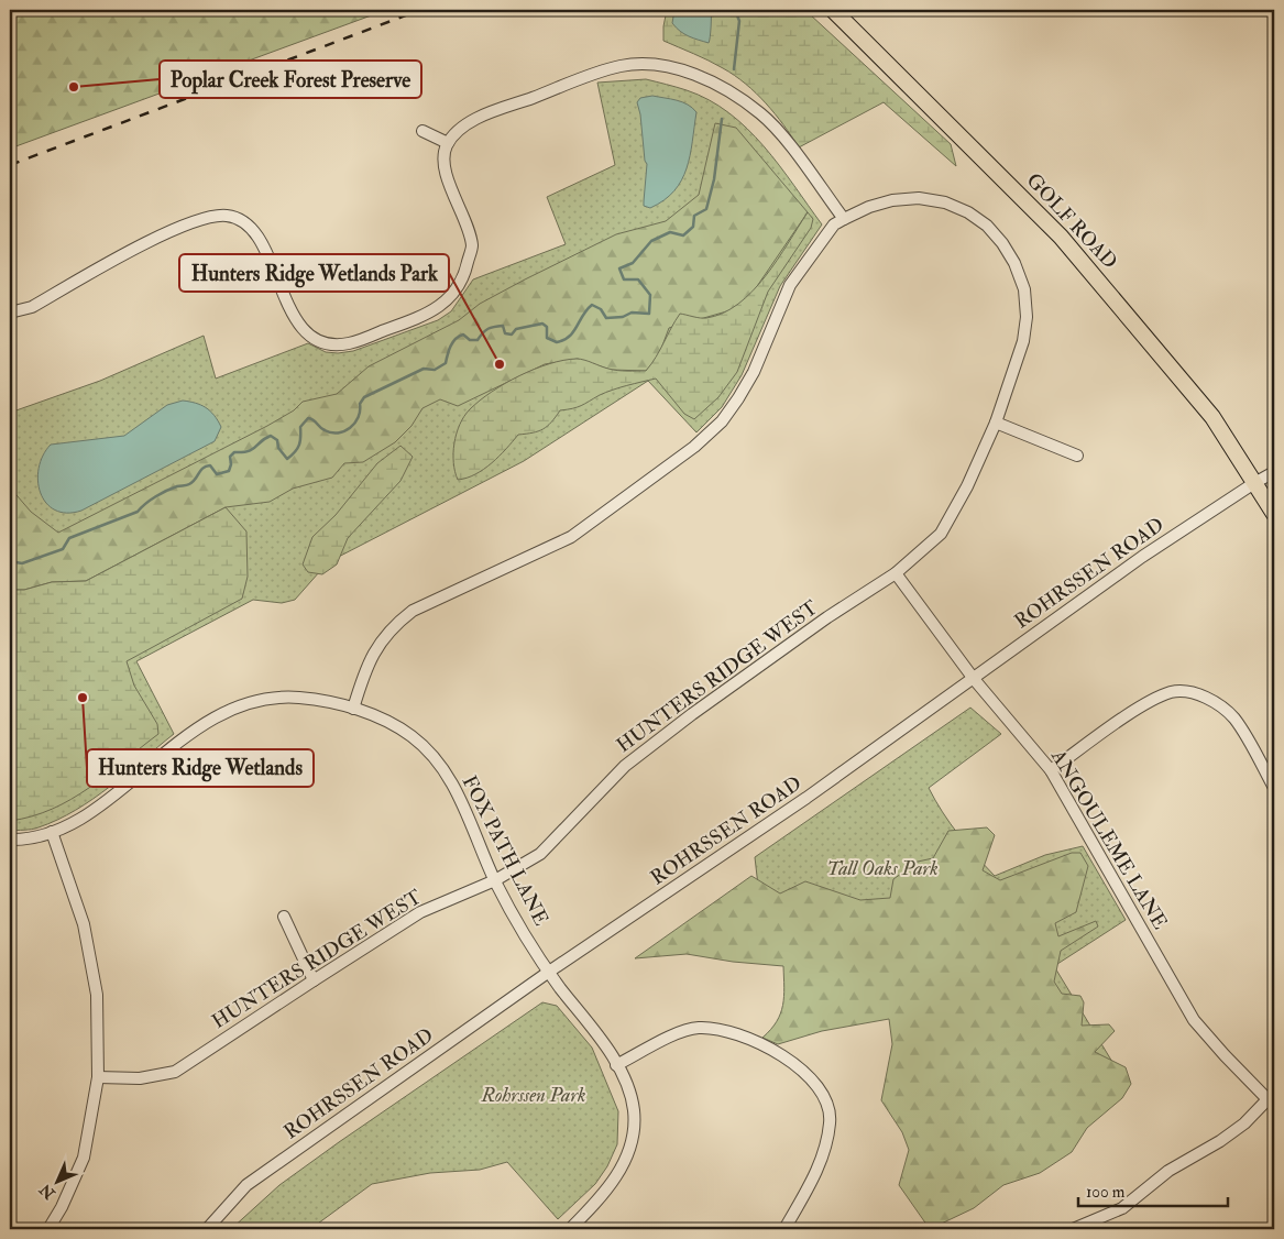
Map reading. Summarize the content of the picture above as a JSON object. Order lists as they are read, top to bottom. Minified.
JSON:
{"streets":{"main road":["GOLF ROAD"],"street":["ROHRSSEN ROAD","HUNTERS RIDGE WEST","ANGOULEME LANE","FOX PATH LANE"]},"crossings":[["GOLF ROAD","ROHRSSEN ROAD"],["ROHRSSEN ROAD","ANGOULEME LANE"],["ROHRSSEN ROAD","FOX PATH LANE"],["HUNTERS RIDGE WEST","ANGOULEME LANE"],["HUNTERS RIDGE WEST","FOX PATH LANE"]],"parks":["Tall Oaks Park","Rohrssen Park"],"places":["Poplar Creek Forest Preserve","Hunters Ridge Wetlands Park","Hunters Ridge Wetlands"],"scale_bar":"100 m","north":"bottom left"}
